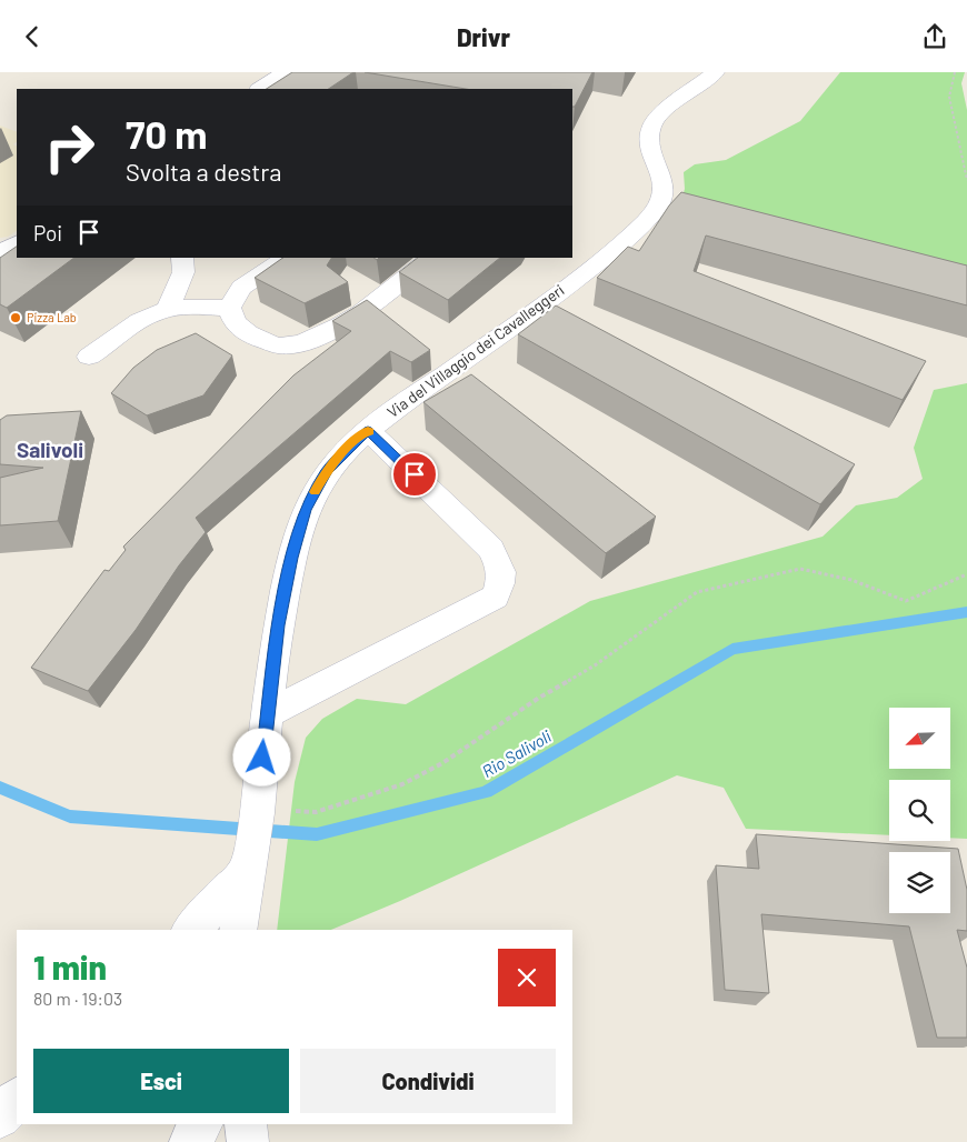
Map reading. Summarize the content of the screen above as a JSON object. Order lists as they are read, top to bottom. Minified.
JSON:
{"streets":{"street":["Via del Villaggio dei Cavalleggeri"]},"districts":["Salivoli"],"water":["Rio Salivoli"],"places":["Pizza Lab"],"north":"bottom left","page":{"header":"Drivr","turn":["70 m","Svolta a destra"],"then":"Poi","heading":["1 min","80 m · 19:03"],"buttons":["Esci","Condividi"]}}
